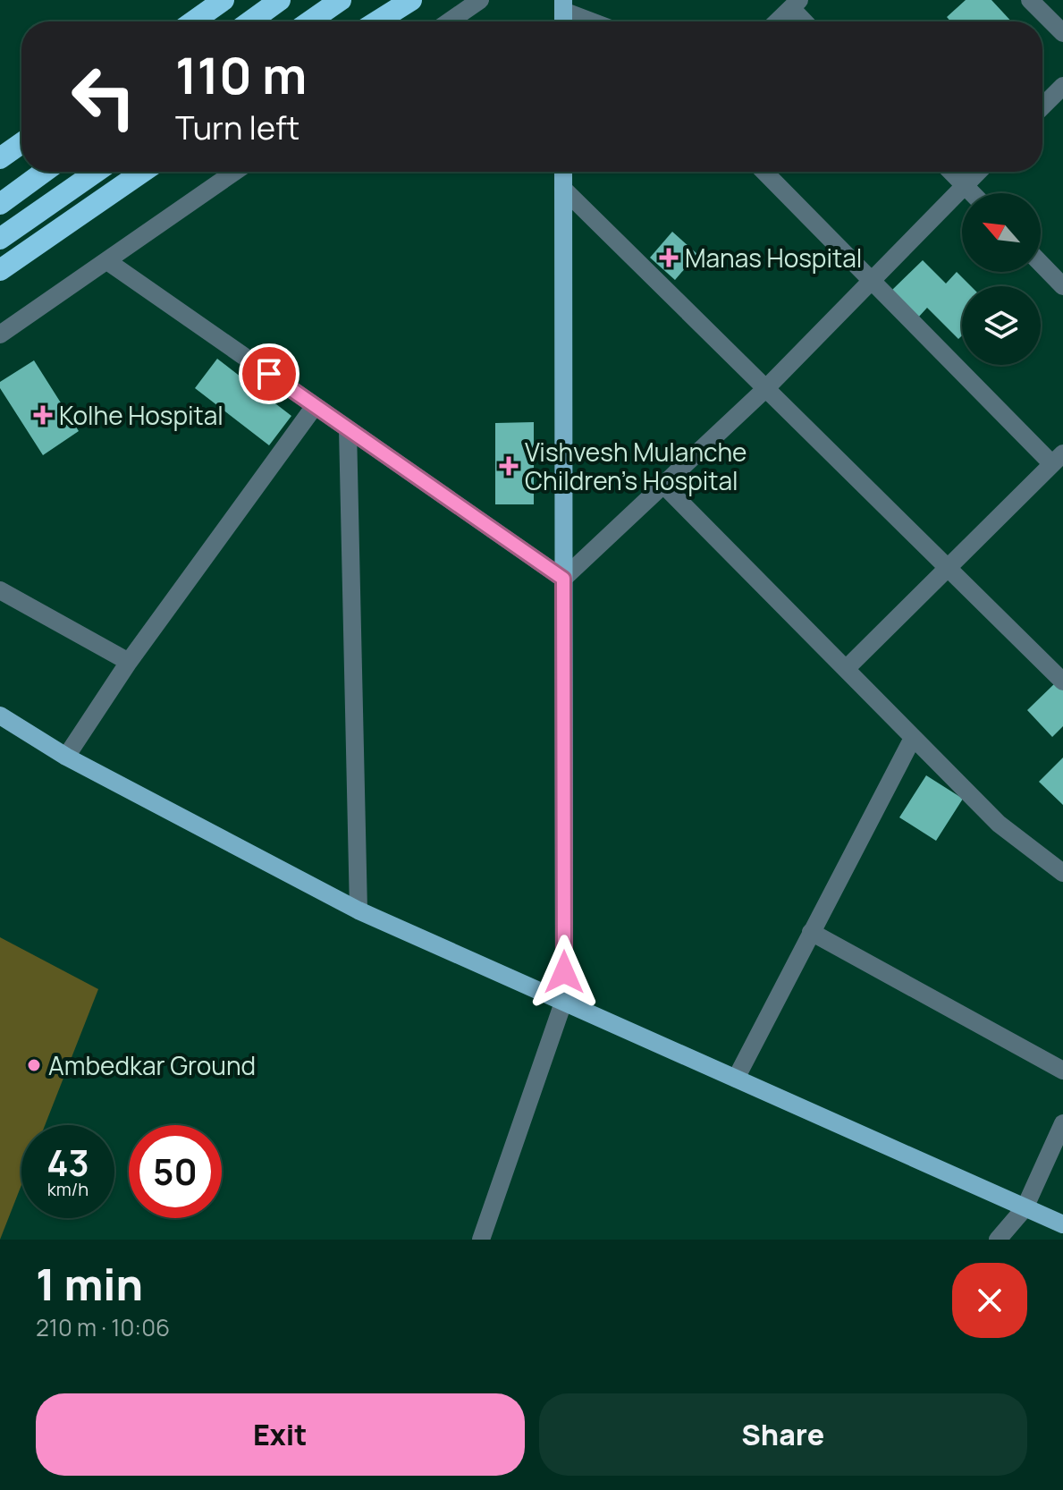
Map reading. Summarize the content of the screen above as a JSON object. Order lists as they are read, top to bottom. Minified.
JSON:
{"places":{"health":["Manas Hospital","Kolhe Hospital","Vishvesh Mulanche Children's Hospital"],"other":["Ambedkar Ground"]},"north":"top left","page":{"turn":["110 m","Turn left"],"speed":"43 km/h","limit":"50","heading":["1 min","210 m · 10:06"],"buttons":["Exit","Share"]}}
